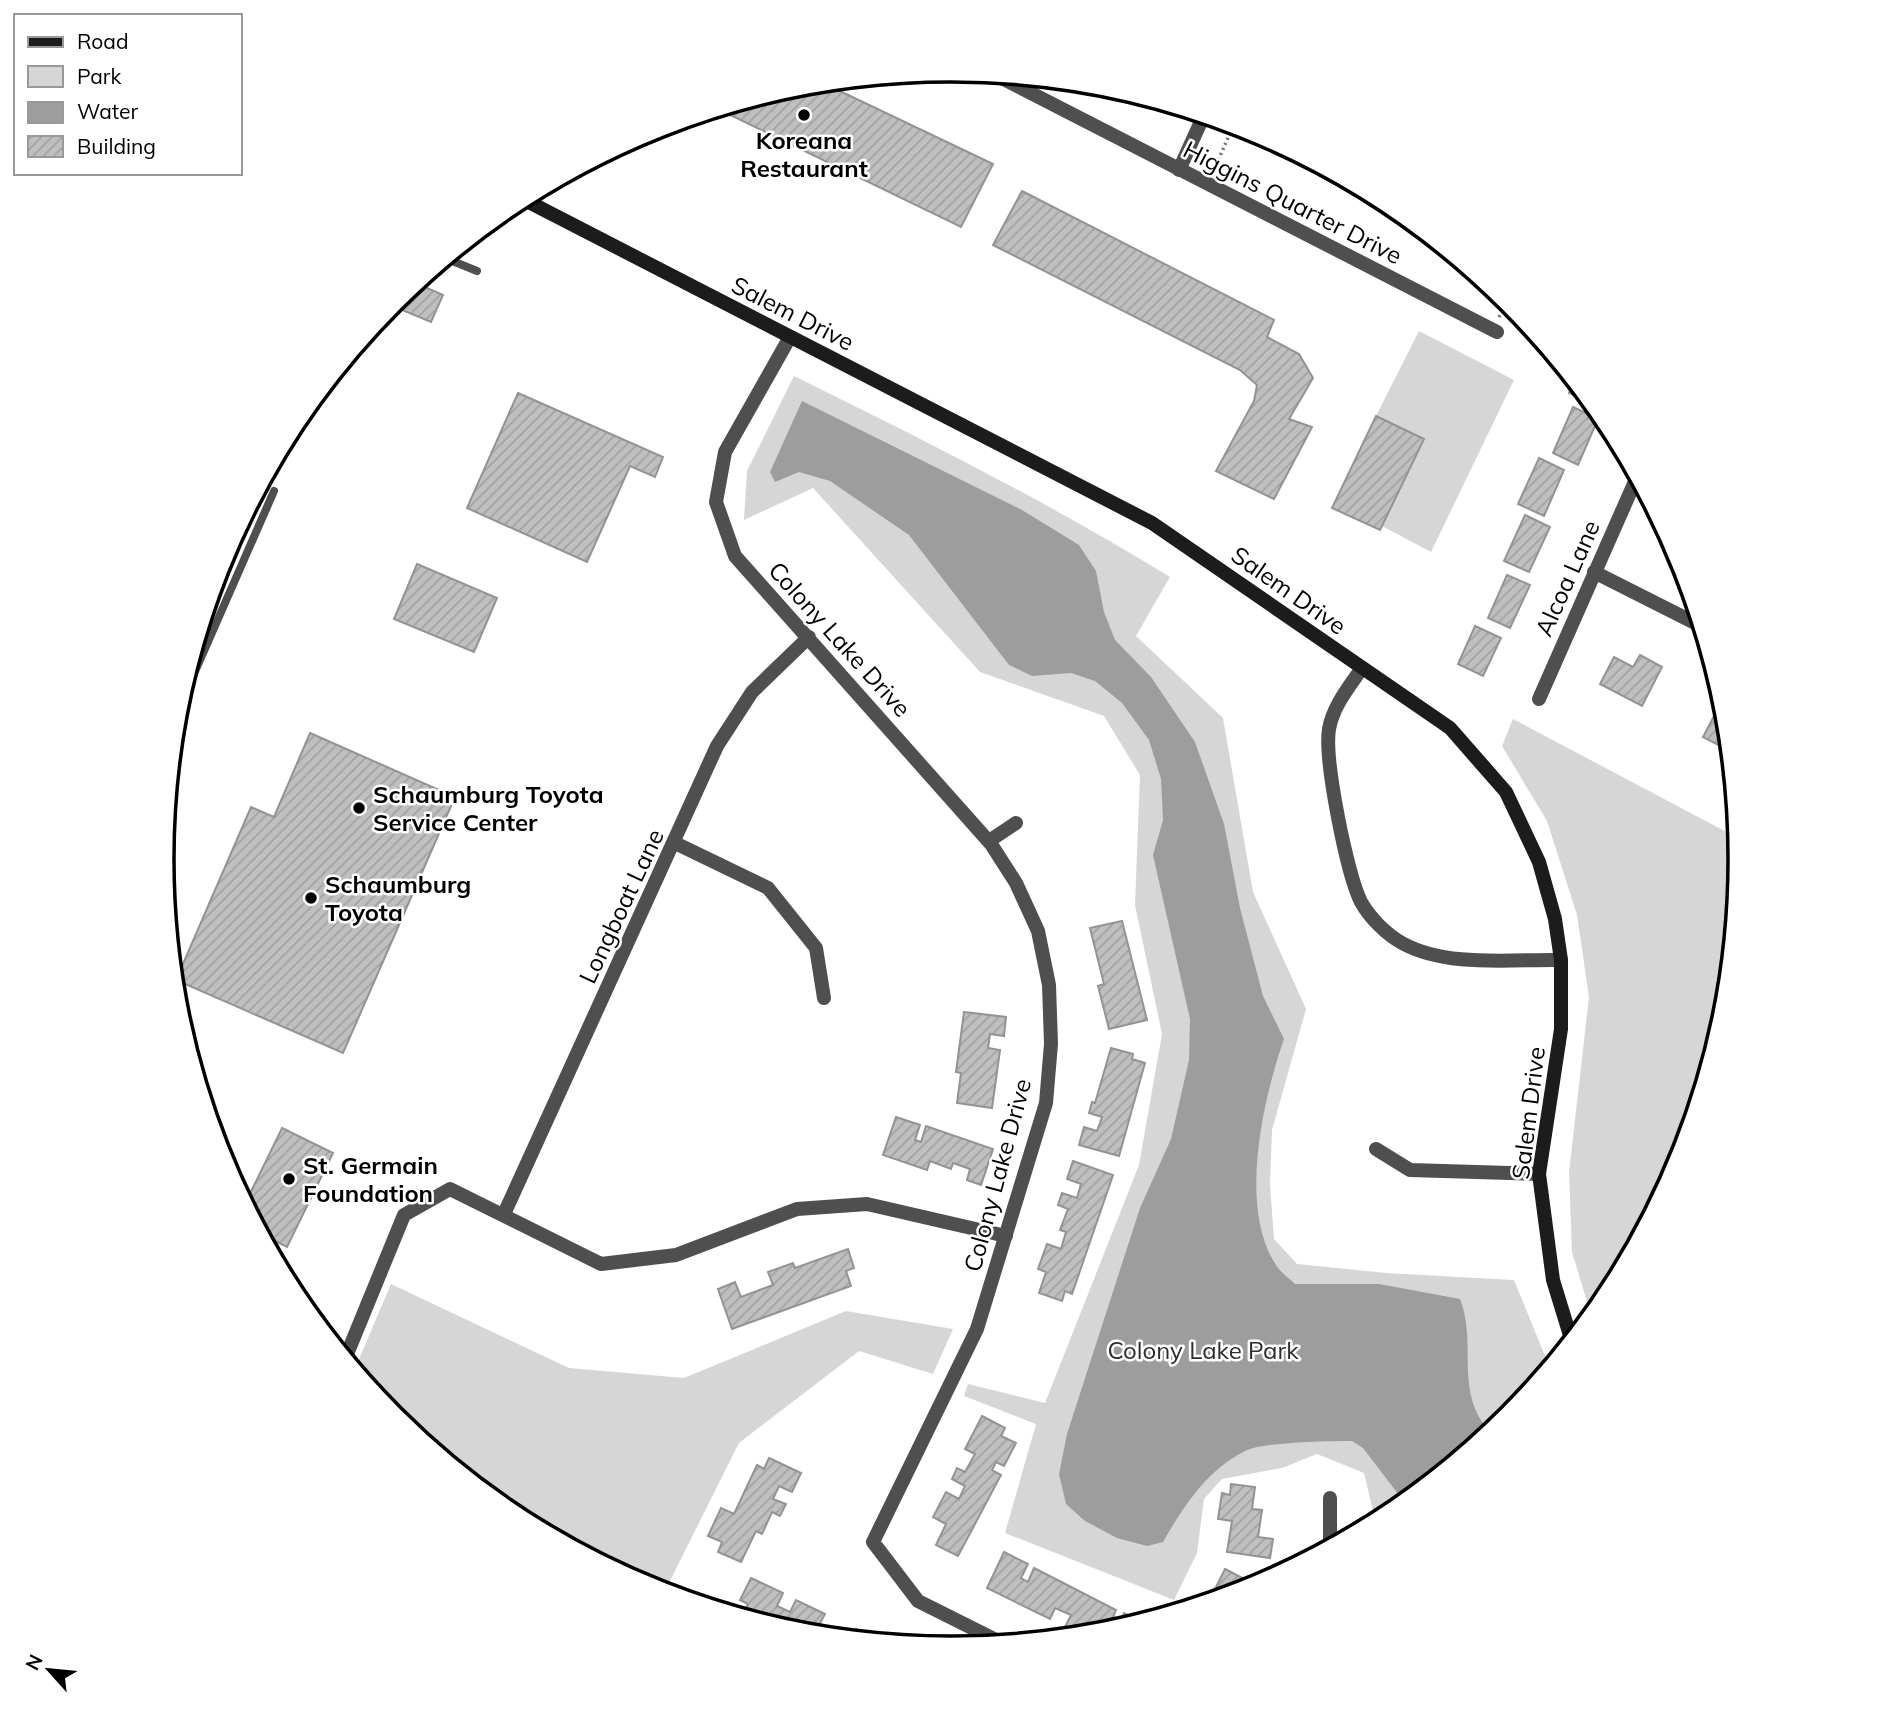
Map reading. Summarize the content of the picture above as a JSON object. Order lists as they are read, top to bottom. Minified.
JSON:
{"streets":{"street":["Higgins Quarter Drive","Salem Drive","Alcoa Lane","Colony Lake Drive","Longboat Lane"]},"crossings":[["Salem Drive","Colony Lake Drive"],["Colony Lake Drive","Longboat Lane"]],"parks":["Colony Lake Park"],"places":["Koreana Restaurant","Schaumburg Toyota Service Center","Schaumburg Toyota","St. Germain Foundation"],"legend":["Road","Park","Water","Building"],"north":"top left"}
